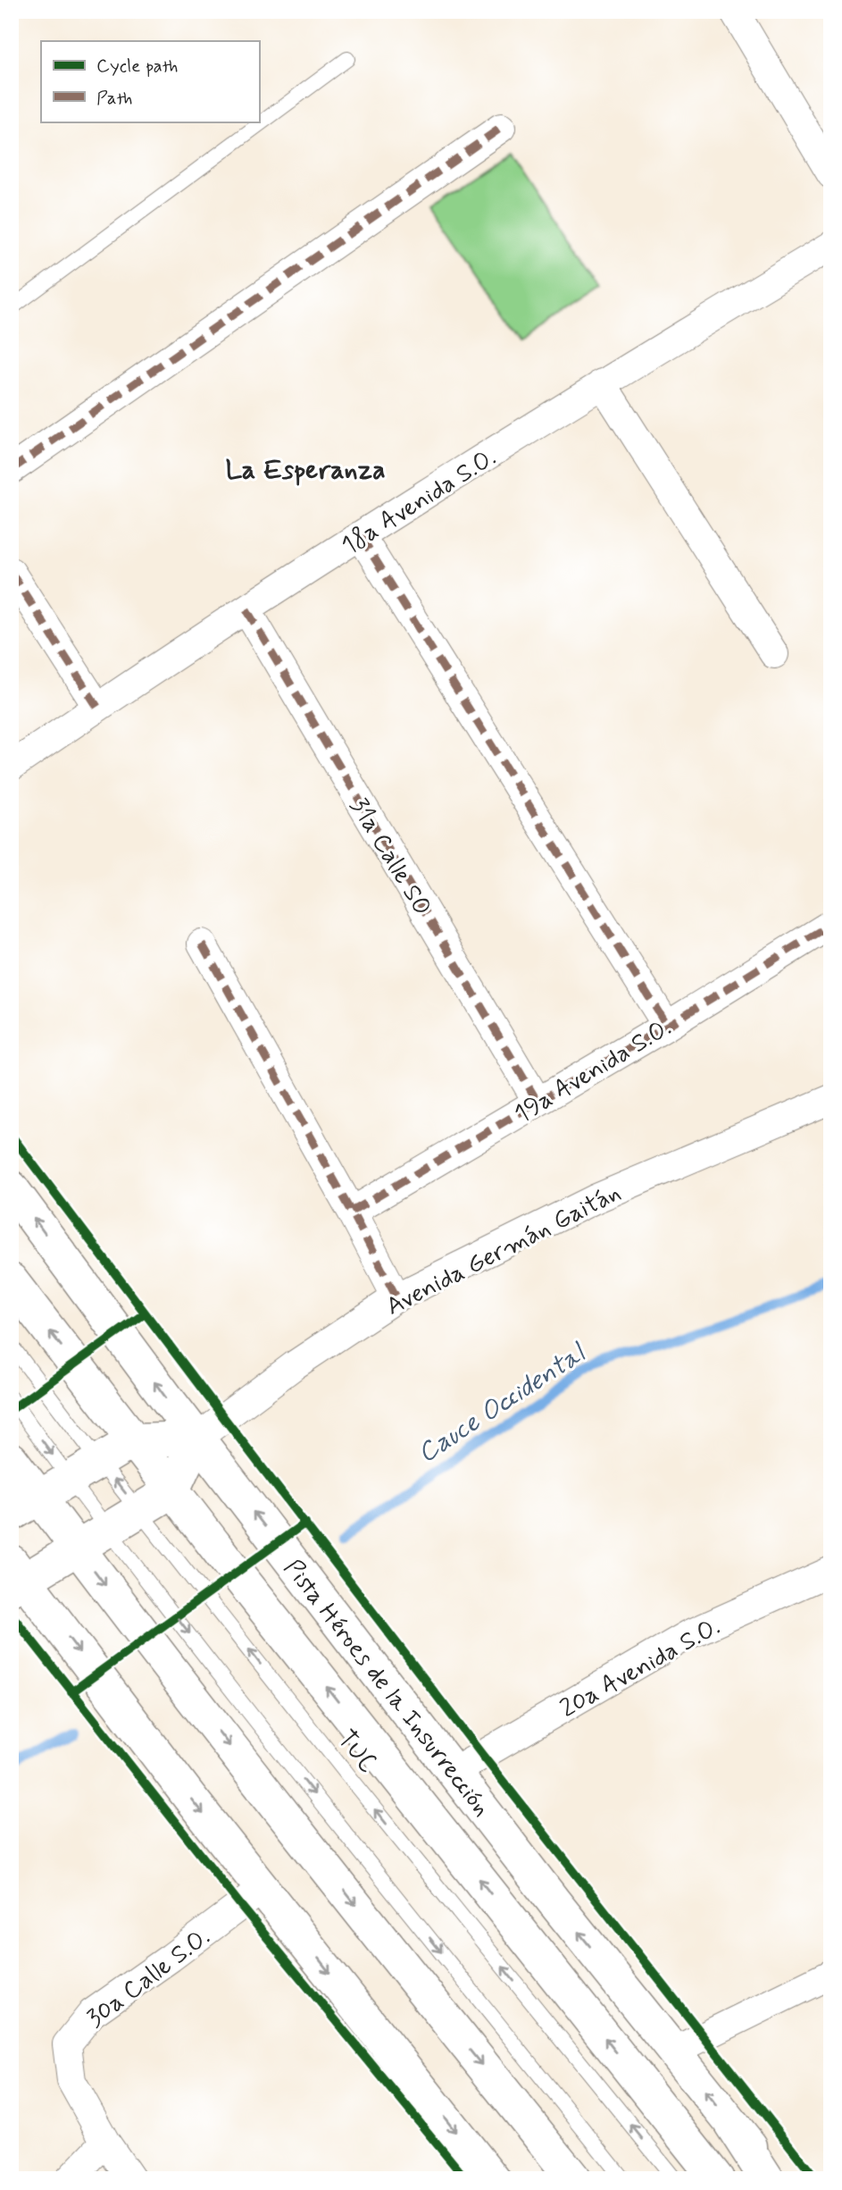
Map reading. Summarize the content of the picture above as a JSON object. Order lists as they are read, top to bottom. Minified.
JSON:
{"streets":{"main road":["Avenida Germán Gaitán","Pista Héroes de la Insurrección"],"street":["18a Avenida S.O.","31a Calle SO","19a Avenida S.O.","20a Avenida S.O.","30a Calle S.O."],"lane":["TUC"]},"crossings":[["18a Avenida S.O.","31a Calle SO"],["31a Calle SO","19a Avenida S.O."],["Avenida Germán Gaitán","Pista Héroes de la Insurrección"],["20a Avenida S.O.","Pista Héroes de la Insurrección"]],"districts":["La Esperanza"],"water":["Cauce Occidental"],"legend":["Cycle path","Path"]}
